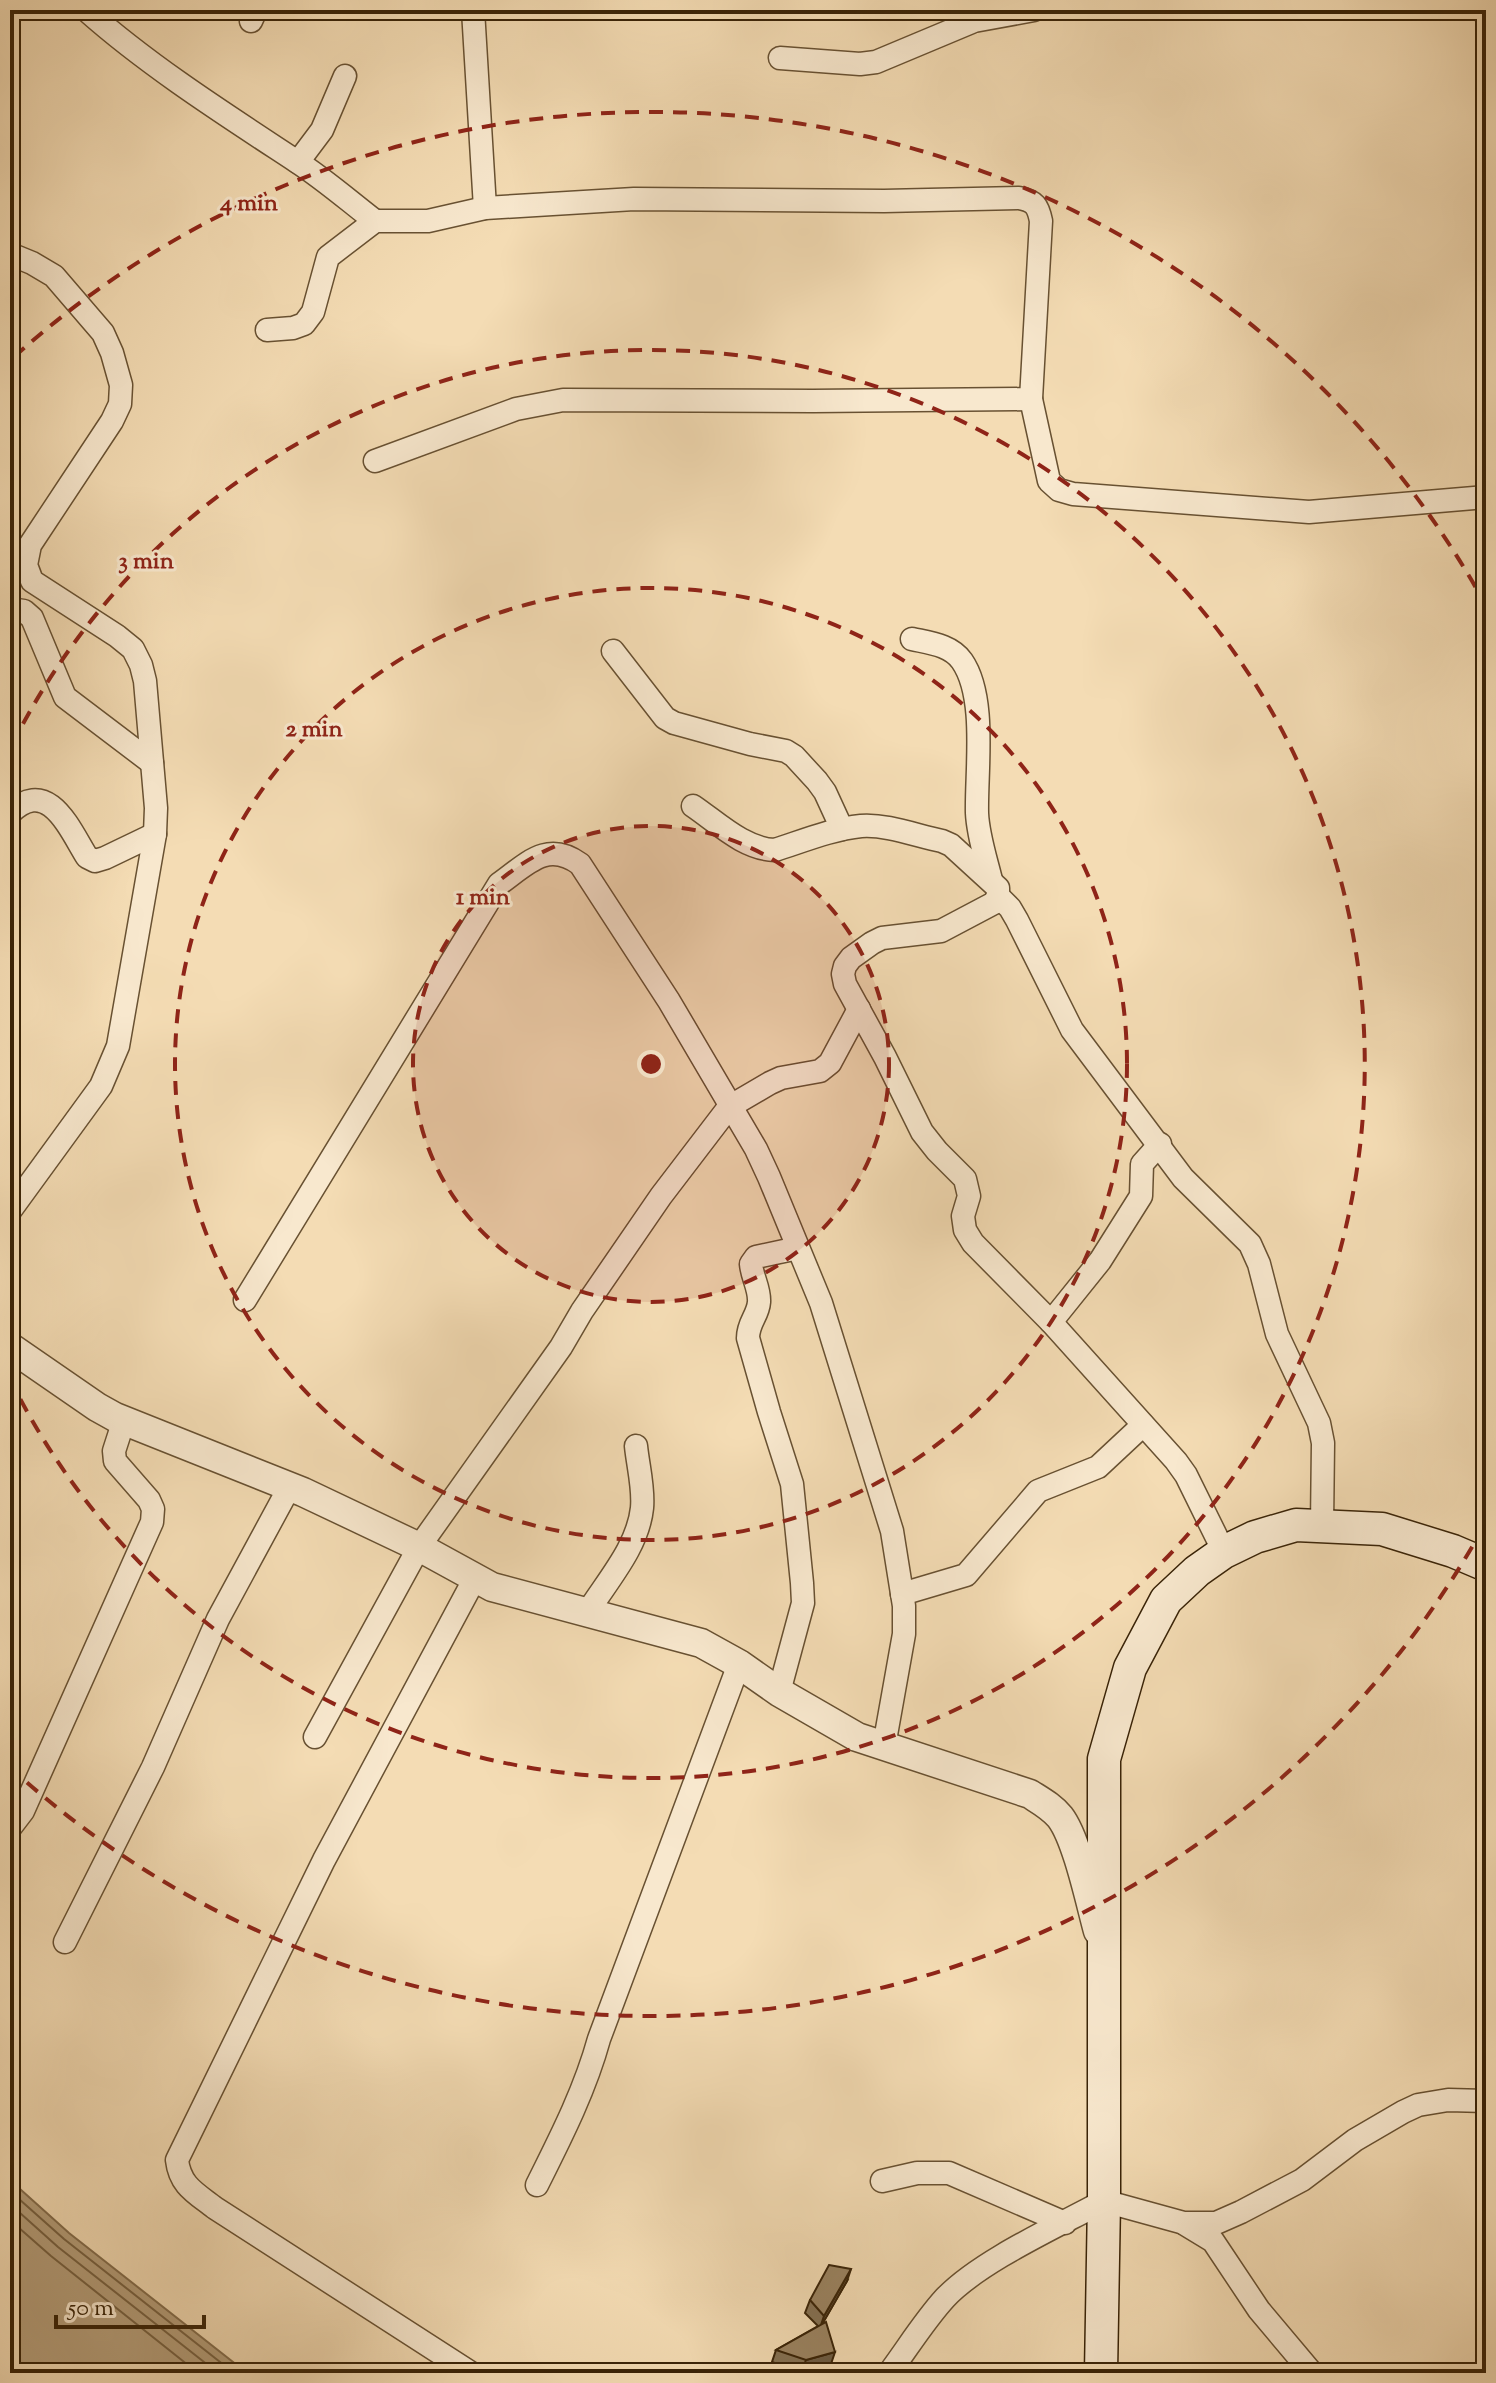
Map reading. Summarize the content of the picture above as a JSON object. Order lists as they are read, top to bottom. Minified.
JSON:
{"scale_bar":"50 m","rings":["4 min","3 min","2 min","1 min"]}
